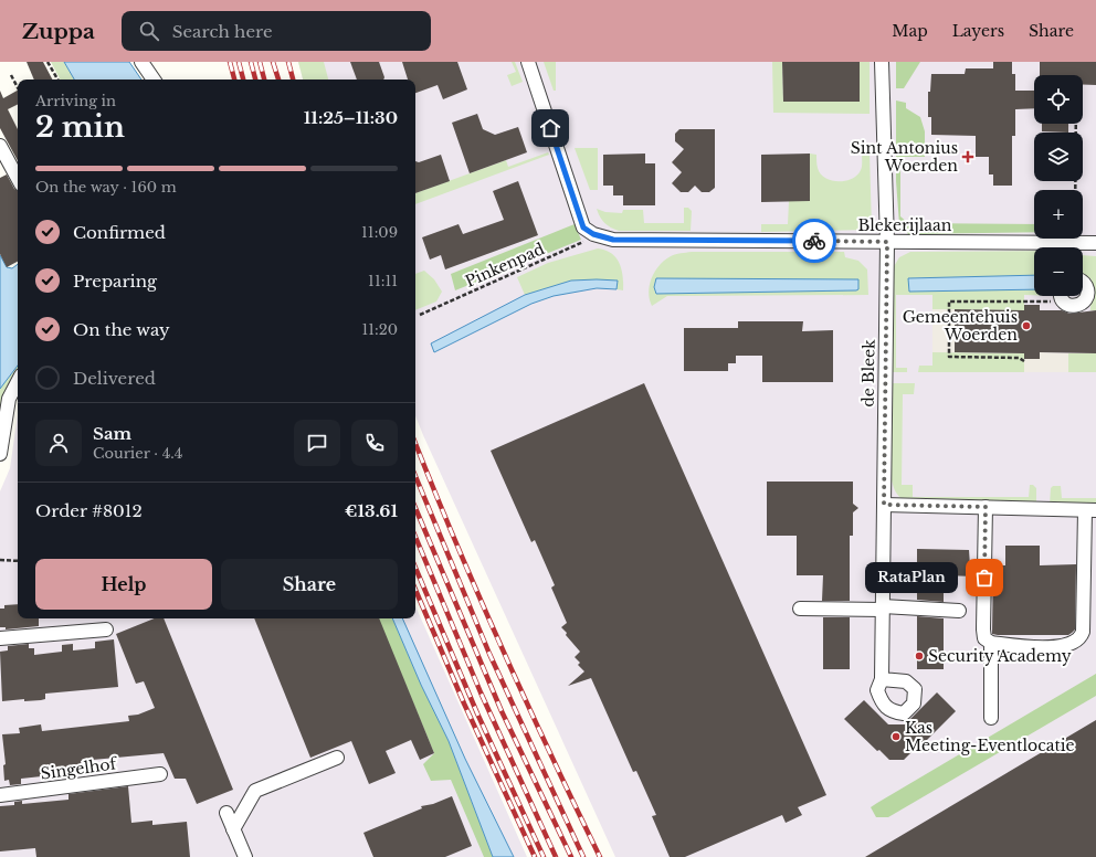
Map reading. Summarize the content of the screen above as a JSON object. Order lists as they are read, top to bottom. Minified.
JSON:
{"streets":{"street":["Blekerijlaan","de Bleek","Singelhof"],"path":["Pinkenpad"]},"crossings":[["Blekerijlaan","Pinkenpad"],["Blekerijlaan","de Bleek"]],"places":{"health":["Sint Antonius Woerden"],"other":["Gemeentehuis Woerden","RataPlan","Security Academy","Kas Meeting-Eventlocatie"]},"page":{"header":"Zuppa","search":"Search here","nav":["Map","Layers","Share"],"map_buttons":["+","−"],"heading":["2 min","Arriving in","11:25–11:30"],"panel":["Sam","Courier · 4.4","Order #8012","€13.61"],"bar":"On the way · 160 m","list":[["Confirmed","11:09"],["Preparing","11:11"],["On the way","11:20"],"Delivered"],"buttons":["Help","Share"],"bubble":"RataPlan"}}
